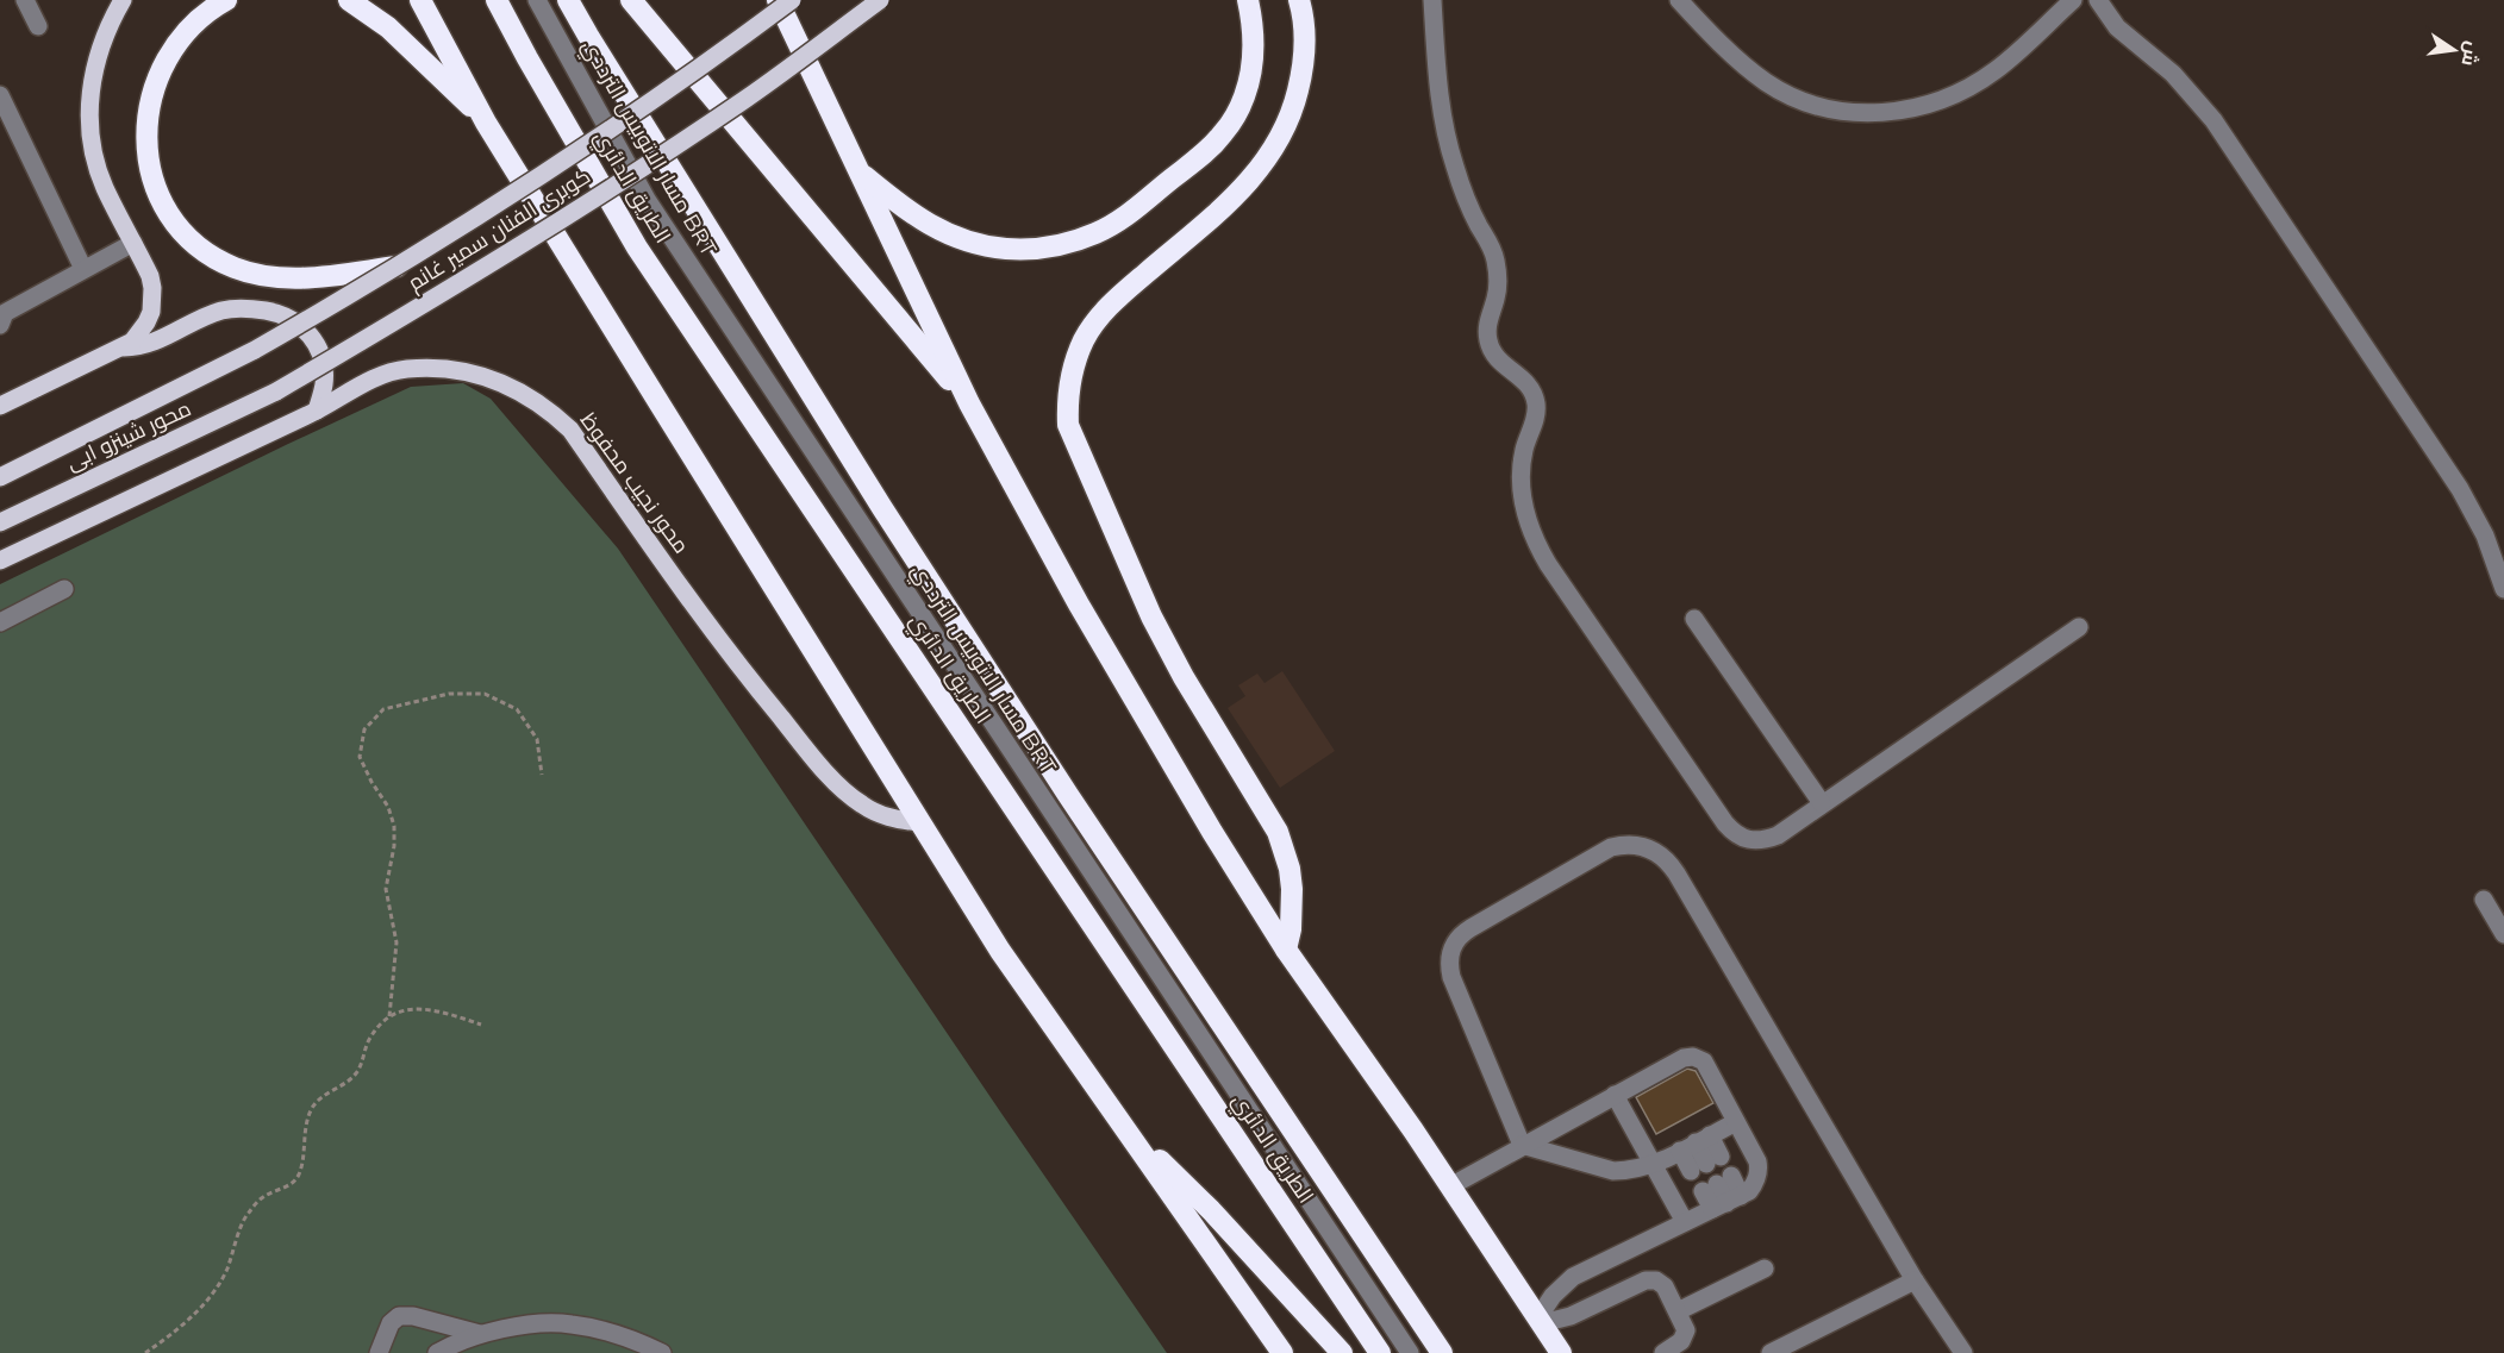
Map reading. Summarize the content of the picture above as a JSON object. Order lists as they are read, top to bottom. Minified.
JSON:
{"streets":{"highway":["الطريق الدائري"],"main road":["كوبرى الفنان سمير غانم","محور شينزو ابى","محور نجيب محفوظ"],"street":["مسار الاتوبيس الترددي BRT"]},"crossings":[["كوبرى الفنان سمير غانم","محور شينزو ابى"]],"north":"right"}
